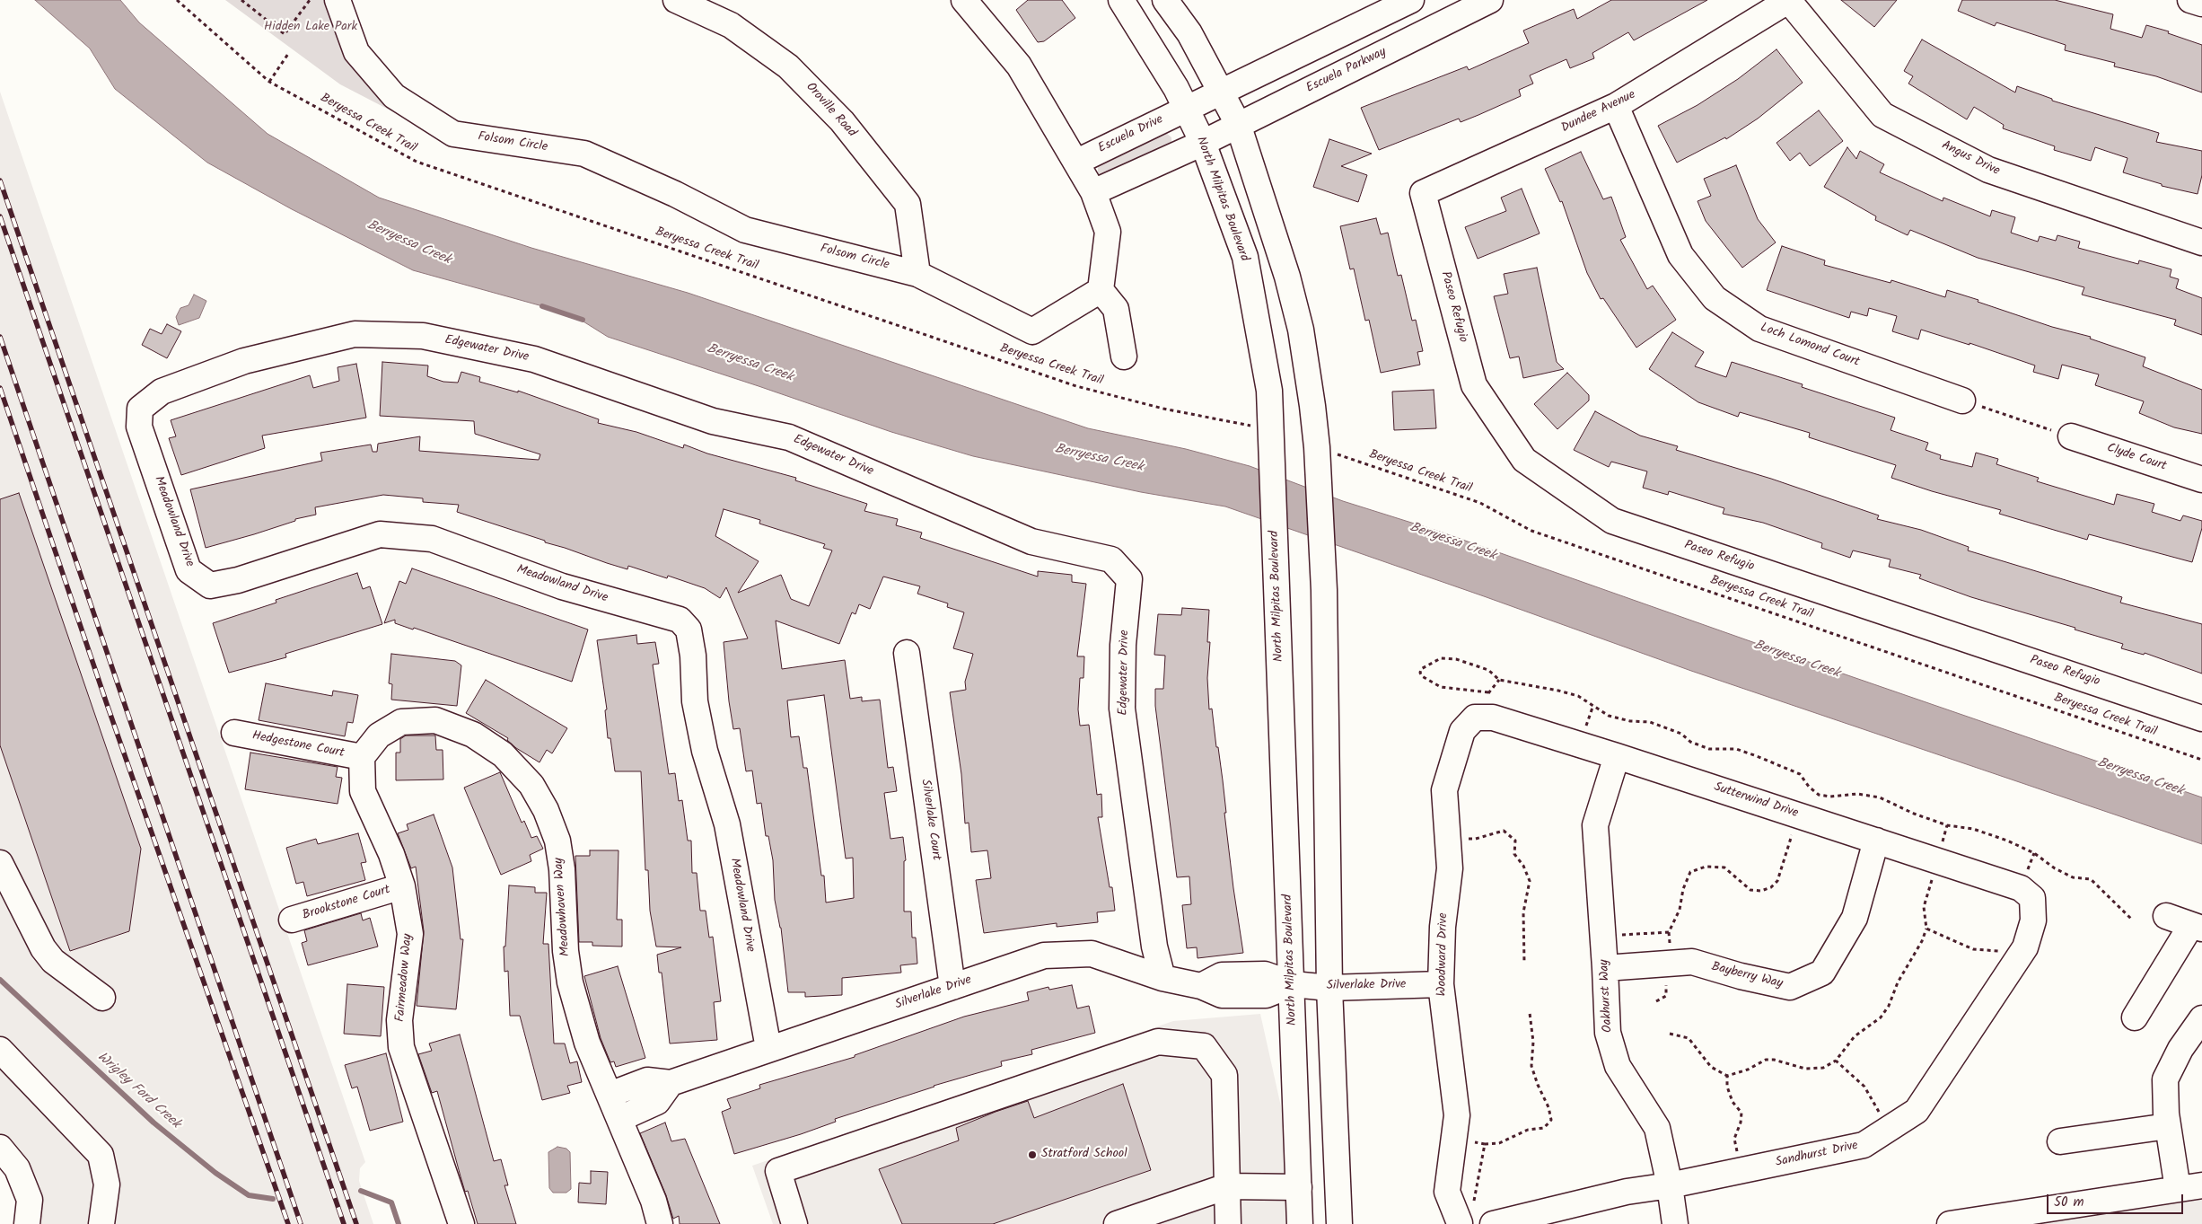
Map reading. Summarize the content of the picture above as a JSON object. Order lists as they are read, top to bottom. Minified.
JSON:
{"streets":{"street":["Escuela Parkway","Oroville Road","Dundee Avenue","Escuela Drive","Folsom Circle","Angus Drive","North Milpitas Boulevard","Paseo Refugio","Loch Lomond Court","Edgewater Drive","Clyde Court","Meadowland Drive","Hedgestone Court","Sutterwind Drive","Silverlake Court","Brookstone Court","Meadowhaven Way","Woodward Drive","Bayberry Way","Fairmeadow Way","Silverlake Drive","Oakhurst Way","Sandhurst Drive"],"path":["Beryessa Creek Trail"]},"crossings":[["Escuela Parkway","North Milpitas Boulevard"],["Oroville Road","Folsom Circle"],["Dundee Avenue","Angus Drive"],["Dundee Avenue","Paseo Refugio"],["Dundee Avenue","Loch Lomond Court"],["Beryessa Creek Trail","North Milpitas Boulevard"],["Escuela Drive","North Milpitas Boulevard"],["North Milpitas Boulevard","Silverlake Drive"],["Edgewater Drive","Meadowland Drive"],["Edgewater Drive","Silverlake Drive"],["Meadowland Drive","Silverlake Drive"],["Hedgestone Court","Meadowhaven Way"],["Hedgestone Court","Fairmeadow Way"],["Sutterwind Drive","Woodward Drive"],["Sutterwind Drive","Bayberry Way"],["Sutterwind Drive","Oakhurst Way"],["Sutterwind Drive","Sandhurst Drive"],["Silverlake Court","Silverlake Drive"],["Brookstone Court","Fairmeadow Way"],["Meadowhaven Way","Fairmeadow Way"],["Meadowhaven Way","Silverlake Drive"],["Woodward Drive","Silverlake Drive"],["Bayberry Way","Oakhurst Way"],["Oakhurst Way","Sandhurst Drive"]],"water":["Berryessa Creek","Wrigley Ford Creek"],"parks":["Hidden Lake Park"],"places":["Stratford School"],"scale_bar":"50 m"}
